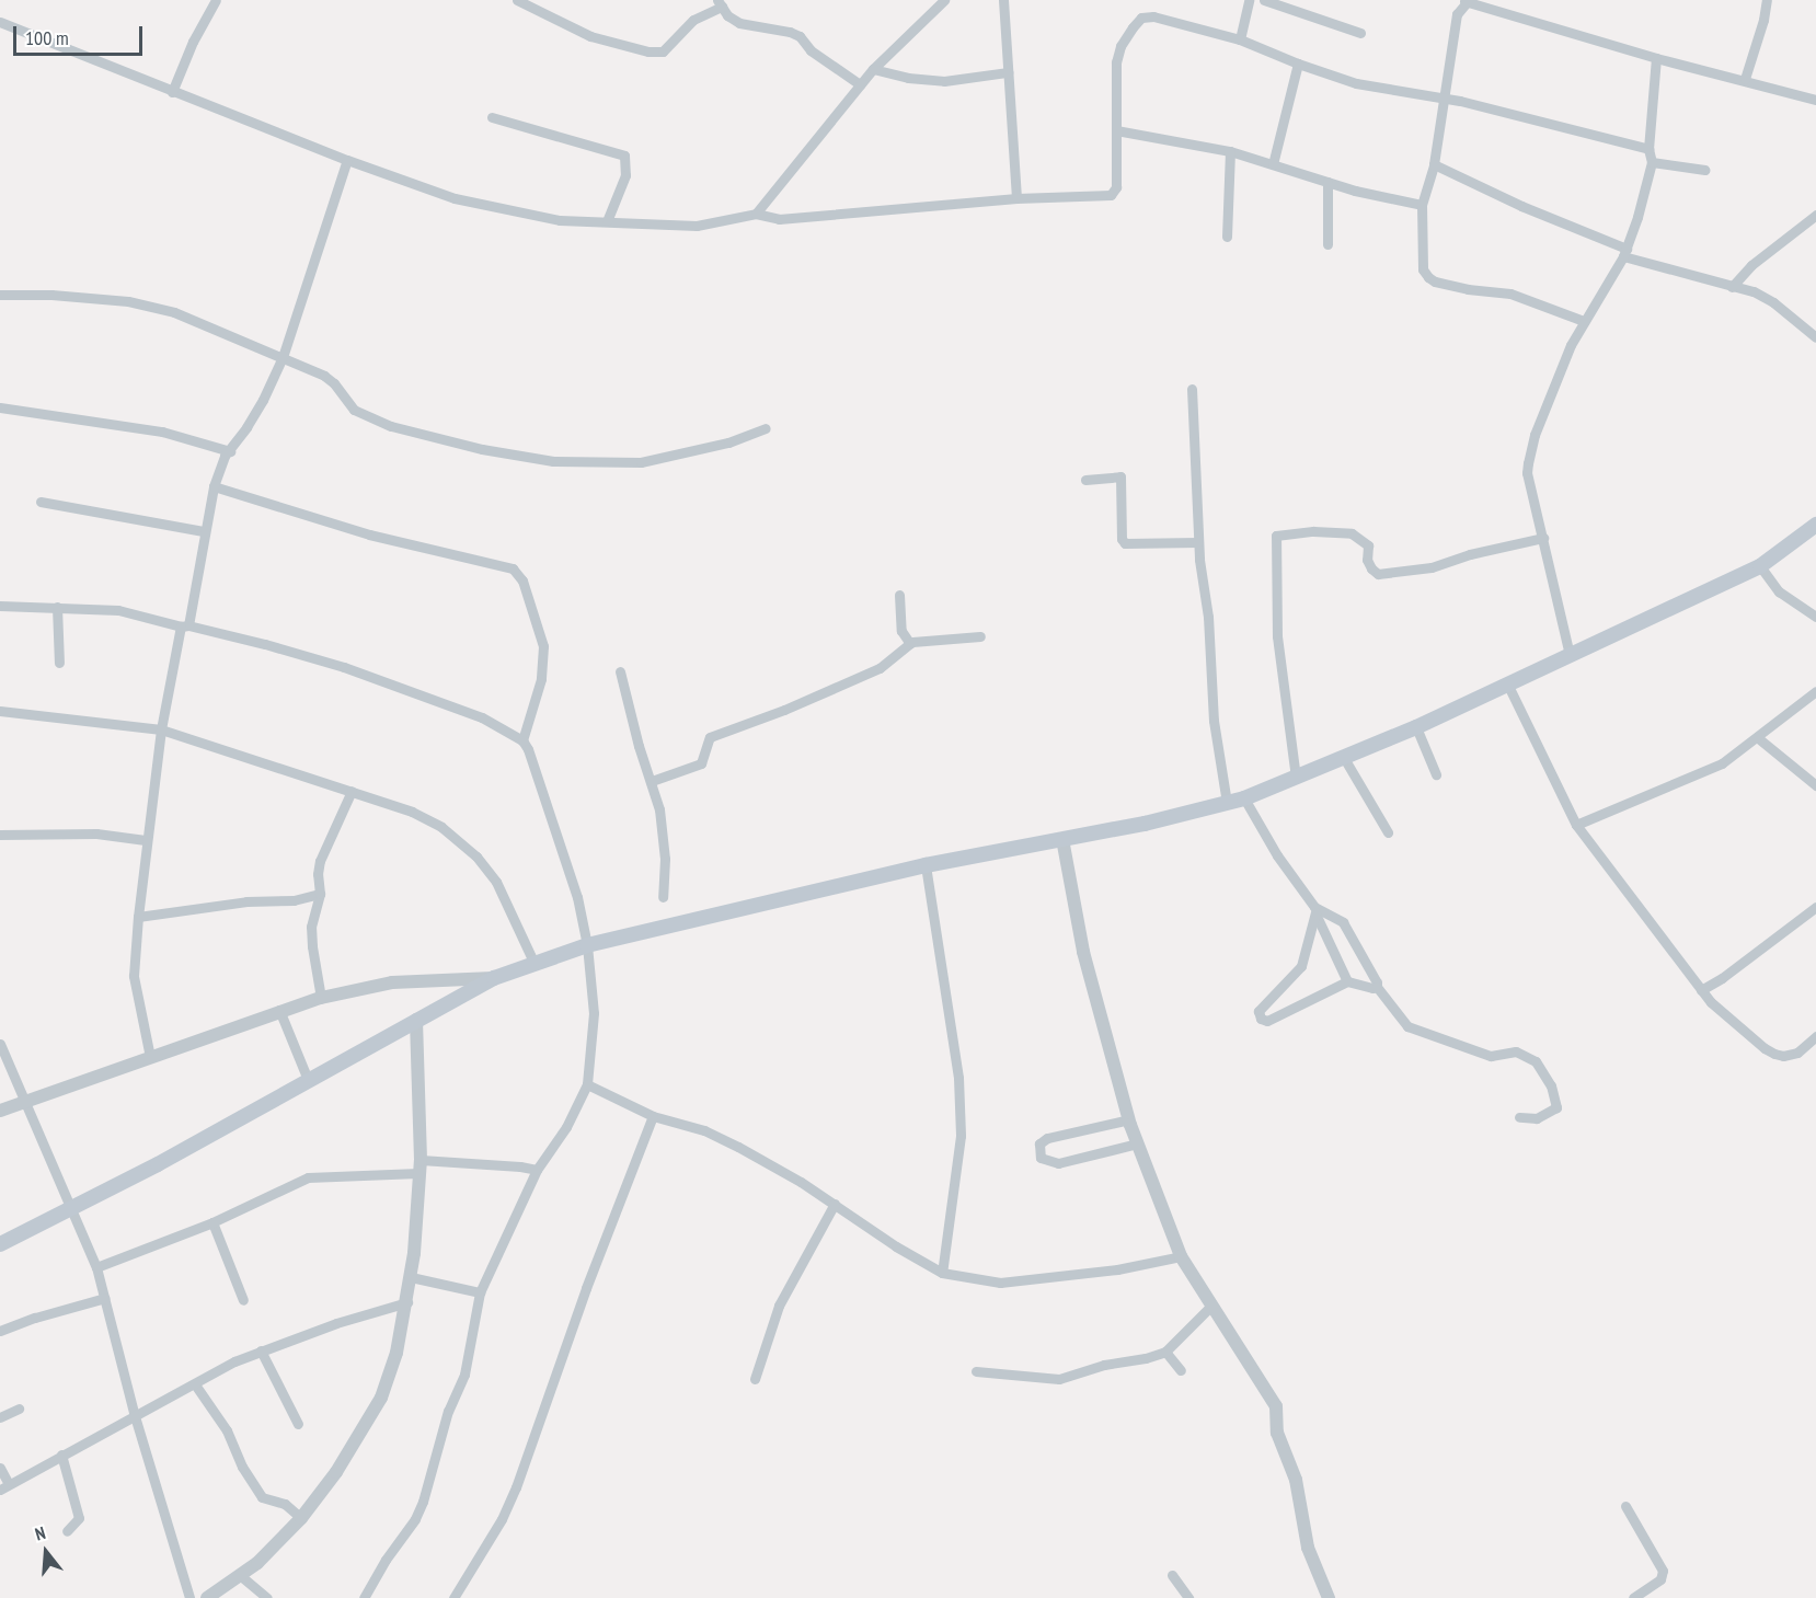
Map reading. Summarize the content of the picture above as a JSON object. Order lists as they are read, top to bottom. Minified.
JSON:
{"scale_bar":"100 m","north":"top"}
